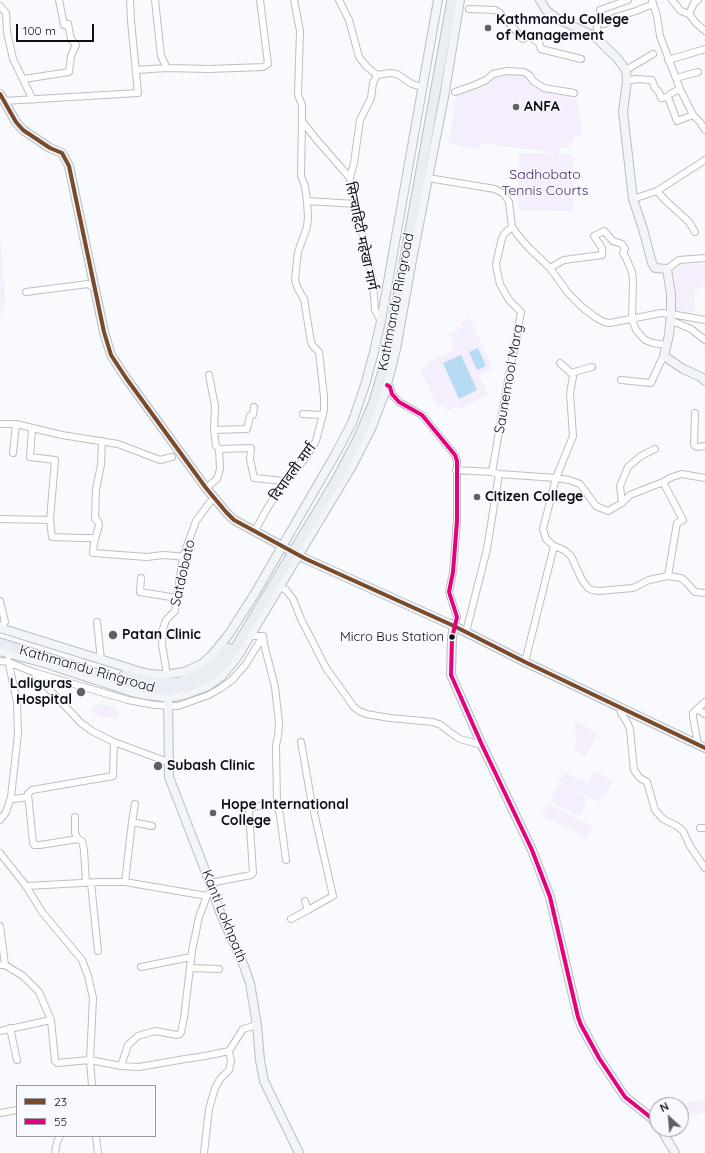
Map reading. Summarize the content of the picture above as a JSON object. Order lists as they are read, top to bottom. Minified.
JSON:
{"streets":{"highway":["Kathmandu Ringroad"],"main road":["Kanti Lokhpath"],"street":["सिन्चाहिटी महेखा मार्ग","Saunemool Marg","दिपावली मार्ग","Satdobato"]},"crossings":[["सिन्चाहिटी महेखा मार्ग","दिपावली मार्ग"],["Kathmandu Ringroad","Satdobato"],["Kathmandu Ringroad","Kanti Lokhpath"],["Satdobato","Kanti Lokhpath"]],"parks":["Sadhobato Tennis Courts"],"places":["Kathmandu College of Management","ANFA","Citizen College","Patan Clinic","Micro Bus Station","Laliguras Hospital","Subash Clinic","Hope International College"],"lines":["transit line 23","transit line 55"],"legend":["23","55"],"scale_bar":"100 m","north":"top left"}
